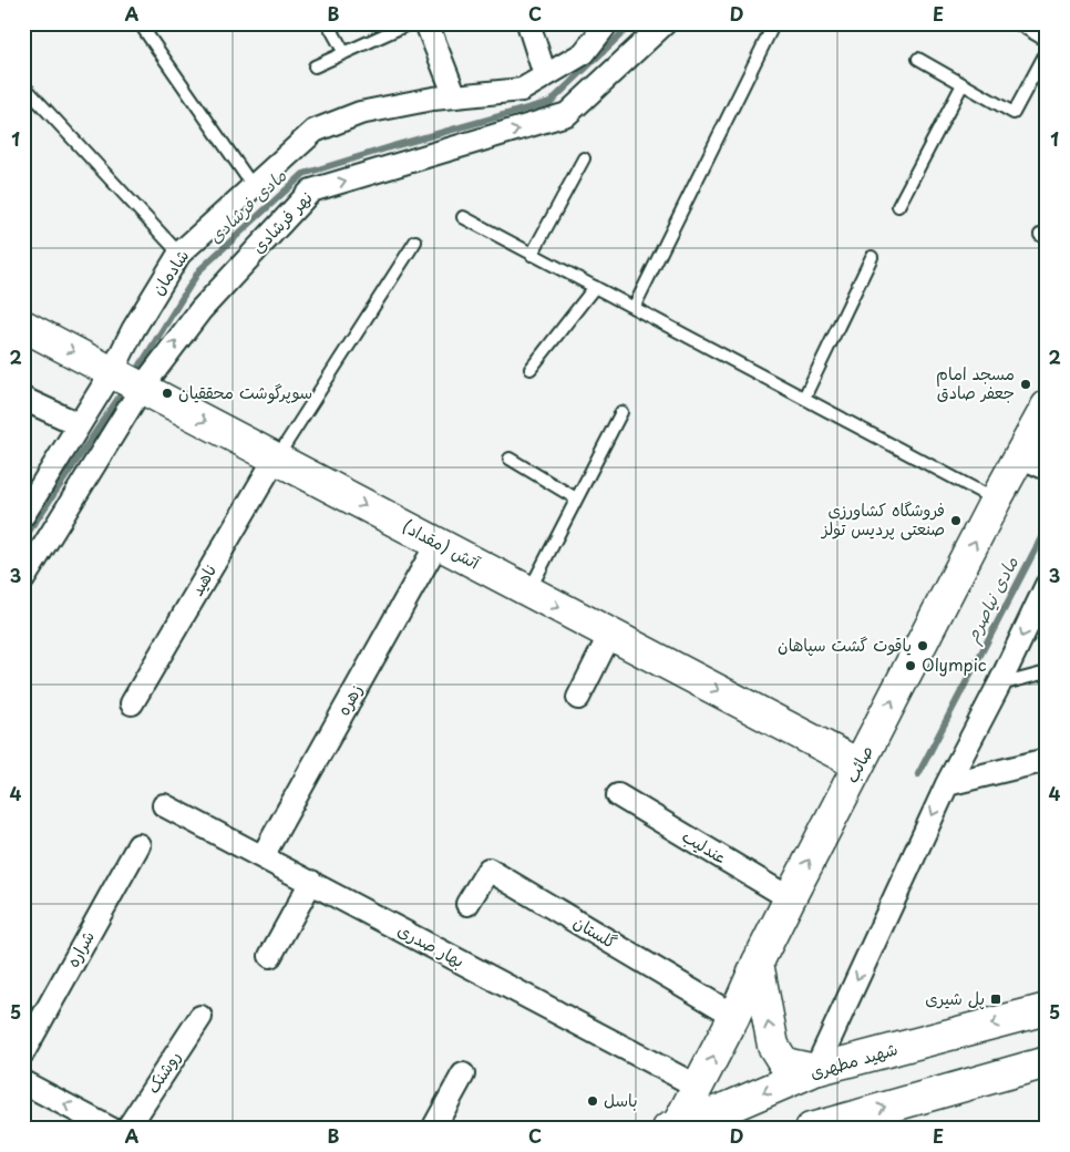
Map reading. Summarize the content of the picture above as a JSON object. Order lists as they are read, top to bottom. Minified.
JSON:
{"streets":{"main road":["آتش (مقداد)","صائب","شهید مطهری"],"street":["نهر فرشادی","شادمان","ناهید","زهره","عندلیب","گلستان","بهار صدری","شراره","روشنک"]},"crossings":[["نهر فرشادی","شادمان"],["نهر فرشادی","آتش (مقداد)"],["شادمان","آتش (مقداد)"],["آتش (مقداد)","ناهید"],["آتش (مقداد)","زهره"],["آتش (مقداد)","صائب"],["زهره","بهار صدری"],["صائب","عندلیب"],["صائب","گلستان"],["صائب","بهار صدری"],["صائب","شهید مطهری"]],"one_way":["نهر فرشادی","آتش (مقداد)","صائب"],"water":["مادی فرشادی","مادی نیاصرم"],"places":{"other":["مسجد امام جعفر صادق","سوپرگوشت محققیان","فروشگاه کشاورزی صنعتی پردیس تولز","یاقوت گشت سپاهان","Olympic","باسل"],"transit":["پل شیری"]},"grid":{"columns":["A","B","C","D","E"],"rows":["1","2","3","4","5"]}}
